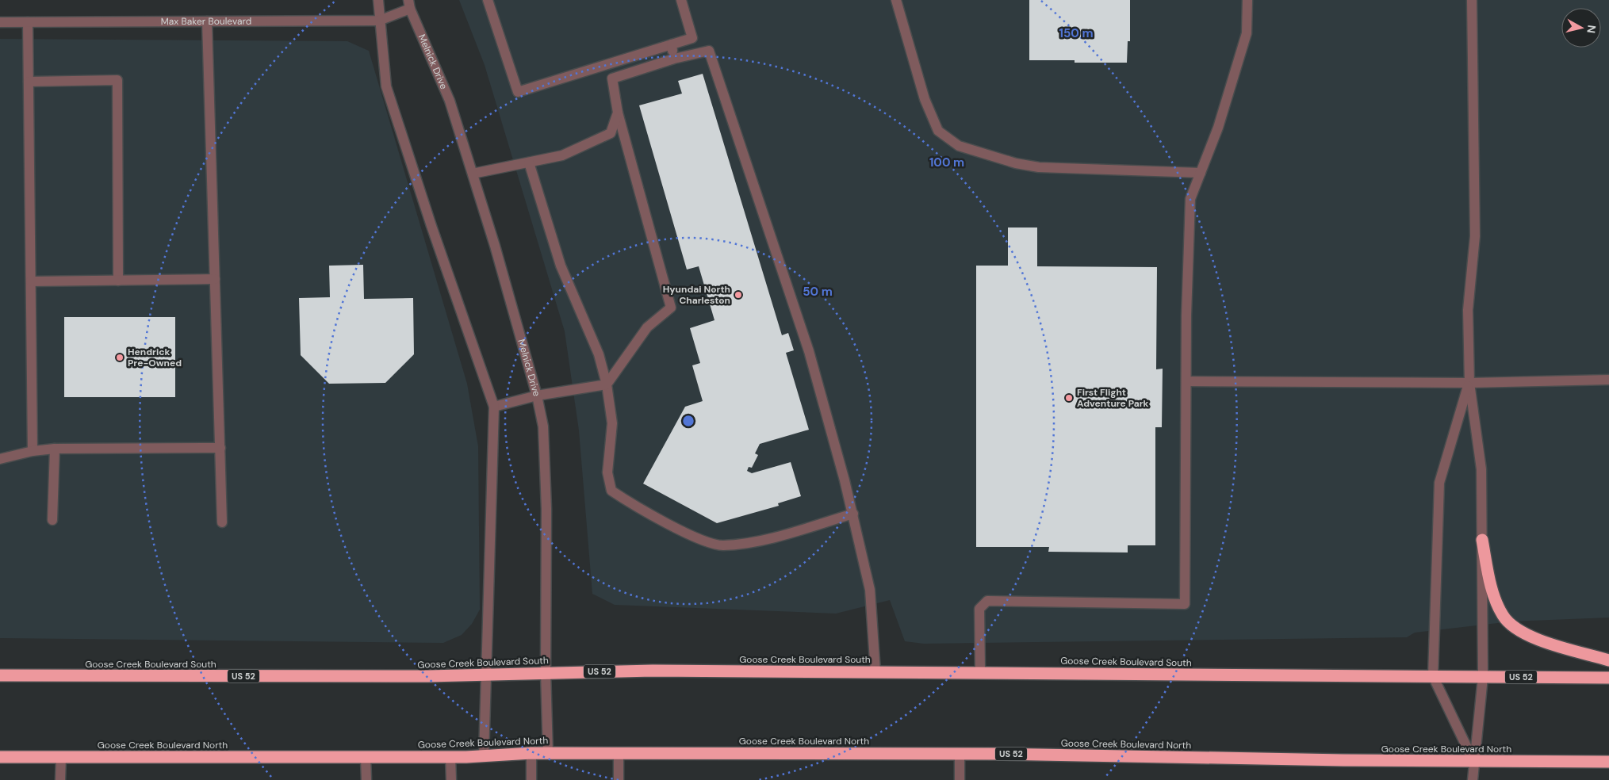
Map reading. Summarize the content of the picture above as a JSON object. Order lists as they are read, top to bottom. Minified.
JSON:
{"streets":{"highway":["Goose Creek Boulevard South","US 52","Goose Creek Boulevard North"],"street":["Max Baker Boulevard","Melnick Drive"]},"crossings":[["Max Baker Boulevard","Melnick Drive"],["Melnick Drive","Goose Creek Boulevard South"],["Melnick Drive","Goose Creek Boulevard North"]],"places":["Hyundai North Charleston","Hendrick Pre-Owned","First Flight Adventure Park"],"north":"right","rings":["150 m","100 m","50 m"]}
